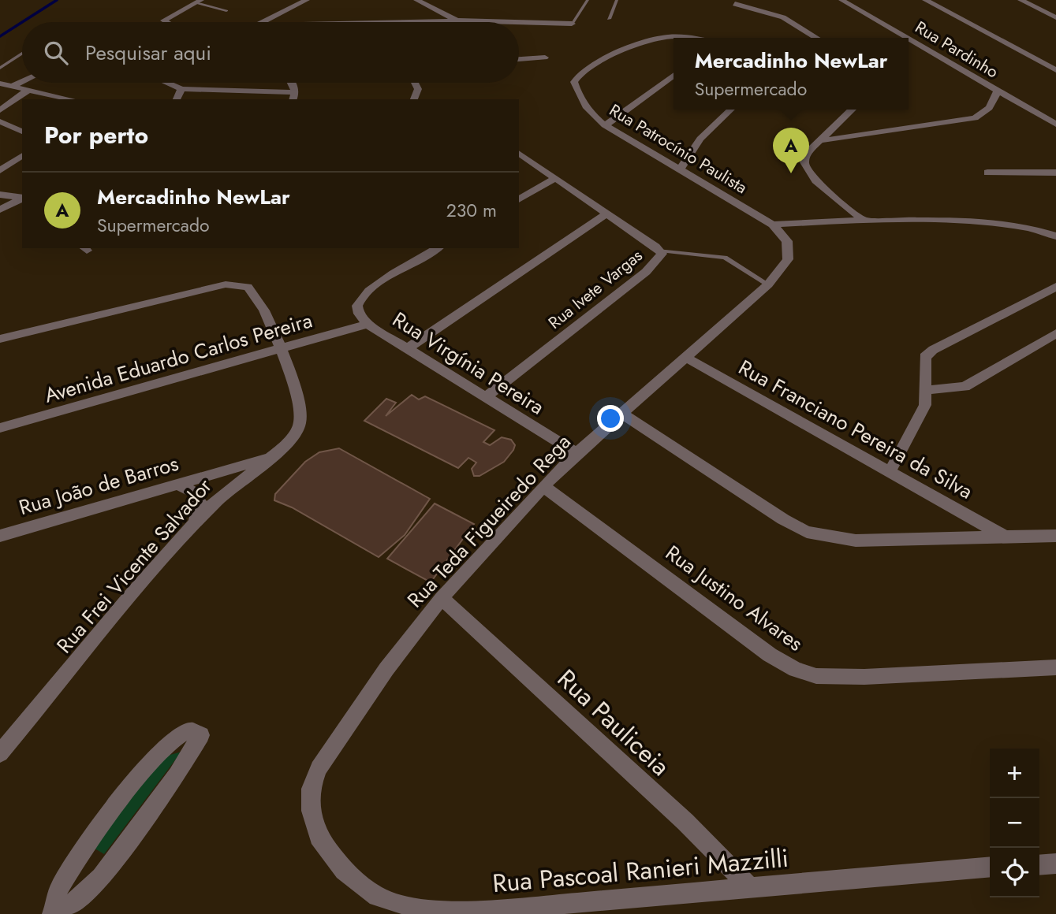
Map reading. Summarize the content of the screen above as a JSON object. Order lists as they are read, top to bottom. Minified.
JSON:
{"streets":{"street":["Rua Pardinho","Rua Patrocínio Paulista","Rua Ivete Vargas","Avenida Eduardo Carlos Pereira","Rua Virgínia Pereira","Rua Franciano Pereira da Silva","Rua João de Barros","Rua Teda Figueiredo Rega","Rua Frei Vicente Salvador","Rua Justino Alvares","Rua Pauliceia","Rua Pascoal Ranieri Mazzilli"]},"crossings":[["Rua Patrocínio Paulista","Rua Teda Figueiredo Rega"],["Rua Ivete Vargas","Rua Virgínia Pereira"],["Avenida Eduardo Carlos Pereira","Rua Virgínia Pereira"],["Avenida Eduardo Carlos Pereira","Rua Frei Vicente Salvador"],["Rua Virgínia Pereira","Rua Teda Figueiredo Rega"],["Rua Franciano Pereira da Silva","Rua Teda Figueiredo Rega"],["Rua João de Barros","Rua Frei Vicente Salvador"],["Rua Teda Figueiredo Rega","Rua Justino Alvares"],["Rua Teda Figueiredo Rega","Rua Pauliceia"],["Rua Teda Figueiredo Rega","Rua Pascoal Ranieri Mazzilli"],["Rua Pauliceia","Rua Pascoal Ranieri Mazzilli"]],"page":{"search":"Pesquisar aqui","popup":["Mercadinho NewLar","Supermercado"],"heading":"Por perto","pins":"A","list":[{"mark":"A","name":"Mercadinho NewLar","note":"Supermercado","value":"230 m"}],"map_buttons":["+","−"]}}
